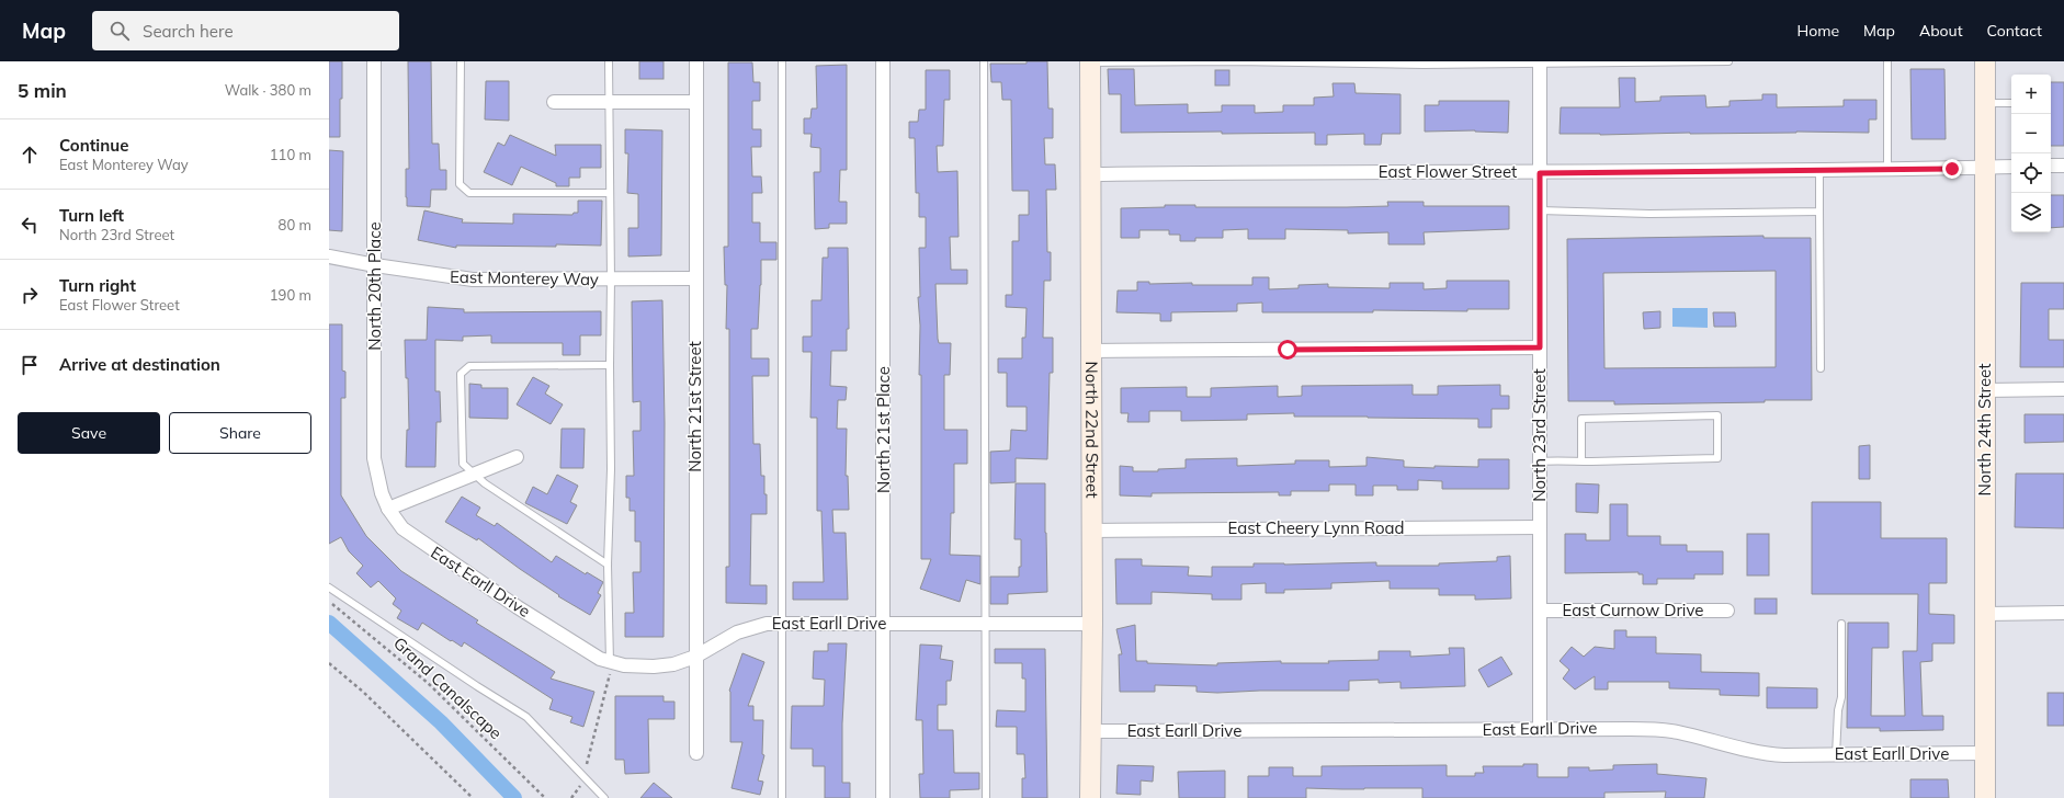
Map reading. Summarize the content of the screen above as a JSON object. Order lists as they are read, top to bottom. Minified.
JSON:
{"streets":{"main road":["North 22nd Street","North 24th Street"],"street":["East Flower Street","East Monterey Way","North 20th Place","North 21st Street","North 21st Place","North 23rd Street","East Cheery Lynn Road","East Earll Drive","East Curnow Drive"],"path":["Grand Canalscape"]},"crossings":[["East Flower Street","North 22nd Street"],["East Flower Street","North 24th Street"],["East Flower Street","North 23rd Street"],["East Monterey Way","North 20th Place"],["East Monterey Way","North 21st Street"],["North 20th Place","East Earll Drive"],["North 21st Street","East Earll Drive"],["North 21st Place","East Earll Drive"],["North 22nd Street","East Cheery Lynn Road"],["North 22nd Street","East Earll Drive"],["North 24th Street","East Earll Drive"],["North 23rd Street","East Cheery Lynn Road"],["North 23rd Street","East Earll Drive"],["North 23rd Street","East Curnow Drive"]],"page":{"header":"Map","search":"Search here","nav":["Home","Map","About","Contact"],"heading":["5 min","Walk · 380 m"],"map_buttons":["+","−"],"list":[["Continue","East Monterey Way","110 m"],["Turn left","North 23rd Street","80 m"],["Turn right","East Flower Street","190 m"],"Arrive at destination"],"buttons":["Save","Share"]}}
